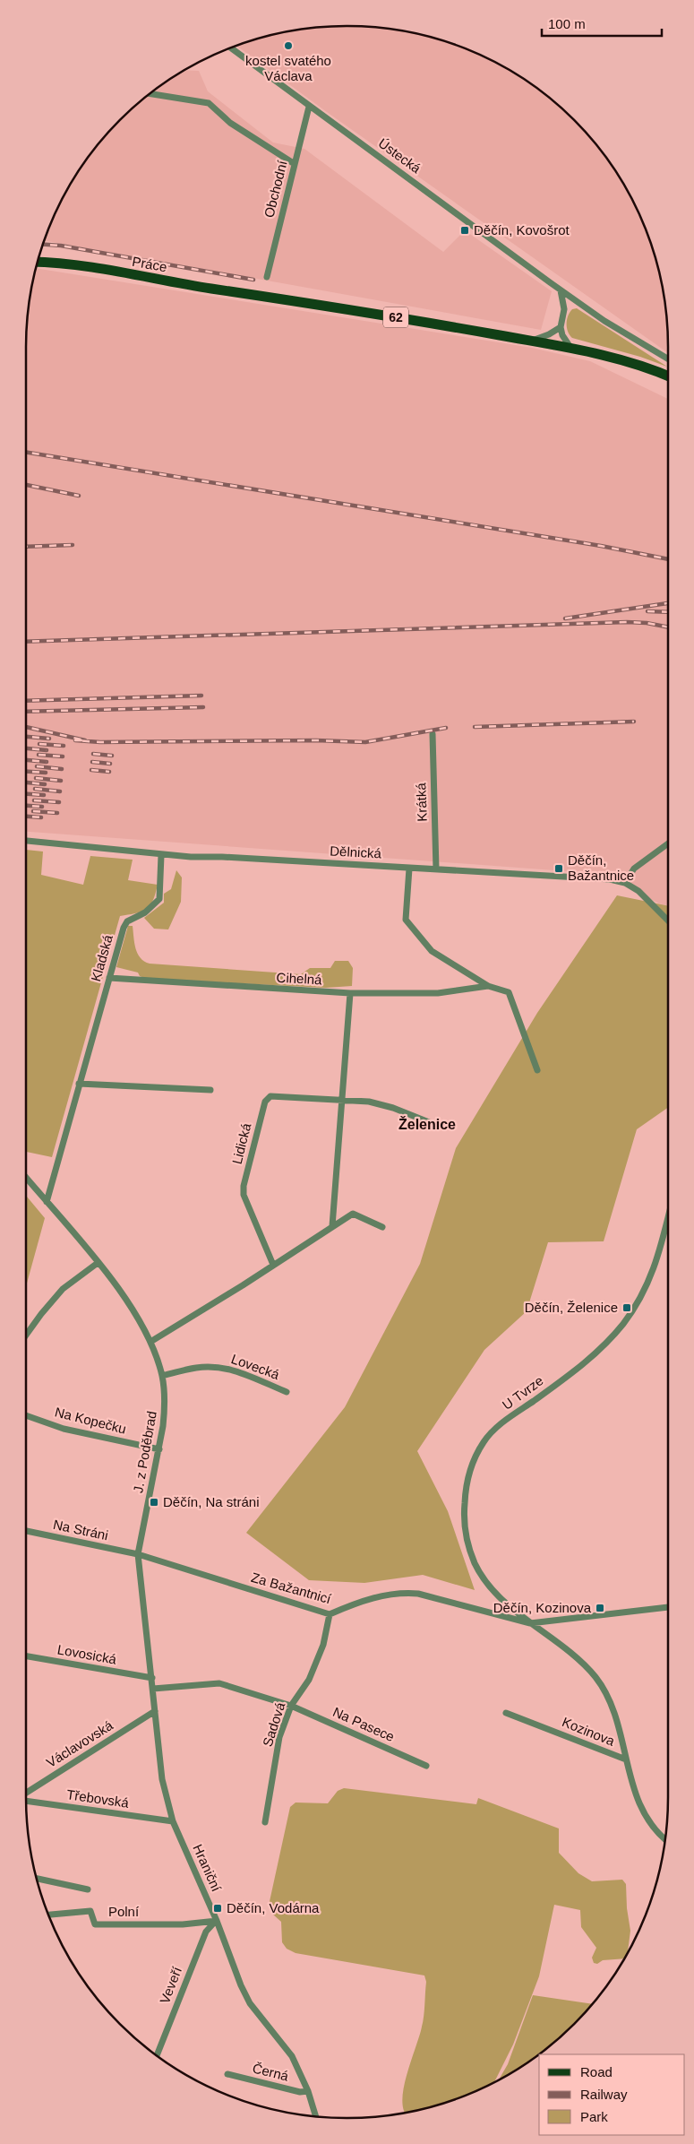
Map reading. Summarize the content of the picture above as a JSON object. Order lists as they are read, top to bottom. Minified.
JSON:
{"streets":{"main road":["Práce","62"],"street":["Ústecká","Obchodní","Krátká","Dělnická","Kladská","Cihelná","Lidická","Lovecká","U Tvrze","Na Kopečku","J. z Poděbrad","Na Stráni","Za Bažantnicí","Lovosická","Sadová","Na Pasece","Kozinova","Václavovská","Třebovská","Hraniční","Polní","Veveří","Černá"]},"crossings":[["Ústecká","Obchodní"],["Práce","62"],["Krátká","Dělnická"],["Dělnická","Kladská"],["Kladská","Cihelná"],["Kladská","J. z Poděbrad"],["Lovecká","J. z Poděbrad"],["U Tvrze","Za Bažantnicí"],["U Tvrze","Kozinova"],["Na Kopečku","J. z Poděbrad"],["J. z Poděbrad","Na Stráni"],["J. z Poděbrad","Za Bažantnicí"],["J. z Poděbrad","Lovosická"],["J. z Poděbrad","Hraniční"],["Na Stráni","Za Bažantnicí"],["Za Bažantnicí","Sadová"],["Za Bažantnicí","Kozinova"],["Lovosická","Hraniční"],["Sadová","Na Pasece"],["Václavovská","Hraniční"],["Třebovská","Hraniční"],["Hraniční","Polní"],["Hraniční","Veveří"],["Hraniční","Černá"],["Polní","Veveří"]],"districts":["Želenice"],"places":{"other":["kostel svatého Václava"],"transit":["Děčín, Kovošrot","Děčín, Bažantnice","Děčín, Želenice","Děčín, Na stráni","Děčín, Kozinova","Děčín, Vodárna"]},"legend":["Road","Railway","Park"],"scale_bar":"100 m"}
